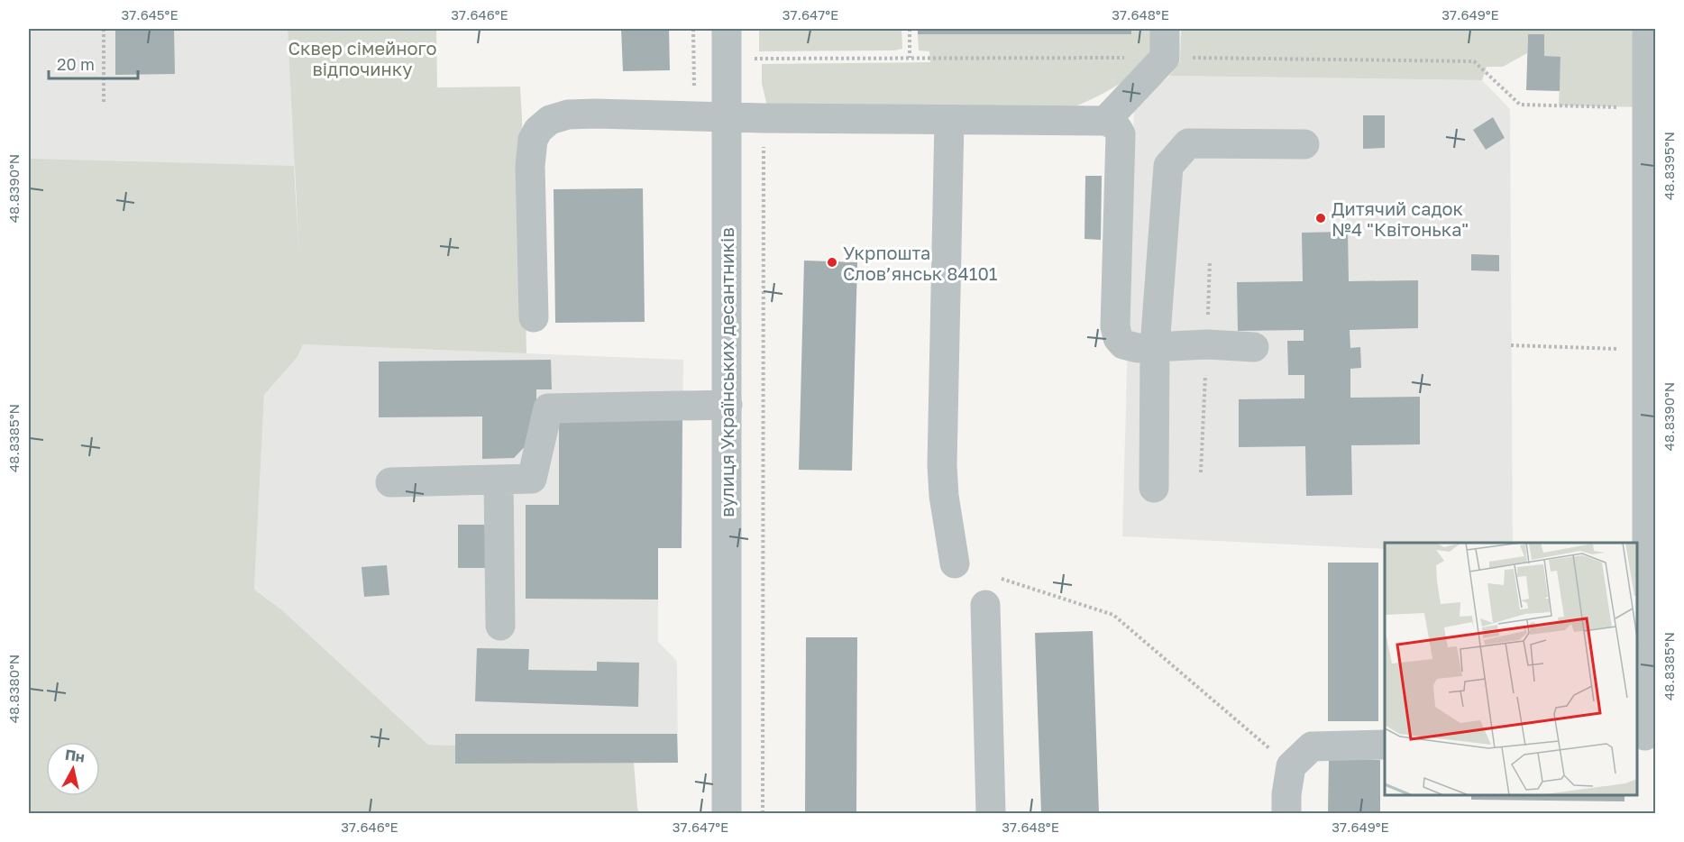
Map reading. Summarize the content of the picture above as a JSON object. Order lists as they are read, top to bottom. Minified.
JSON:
{"streets":{"street":["вулиця Українських десантників"]},"parks":["Сквер сімейного відпочинку"],"places":["Дитячий садок №4 \"Квітонька\"","Укрпошта Слов’янськ 84101"],"scale_bar":"20 m","north":"top","coordinates":["37.645°E","37.646°E","37.647°E","37.648°E","37.649°E","48.8395°N","48.8390°N","48.8385°N","48.8380°N"]}
